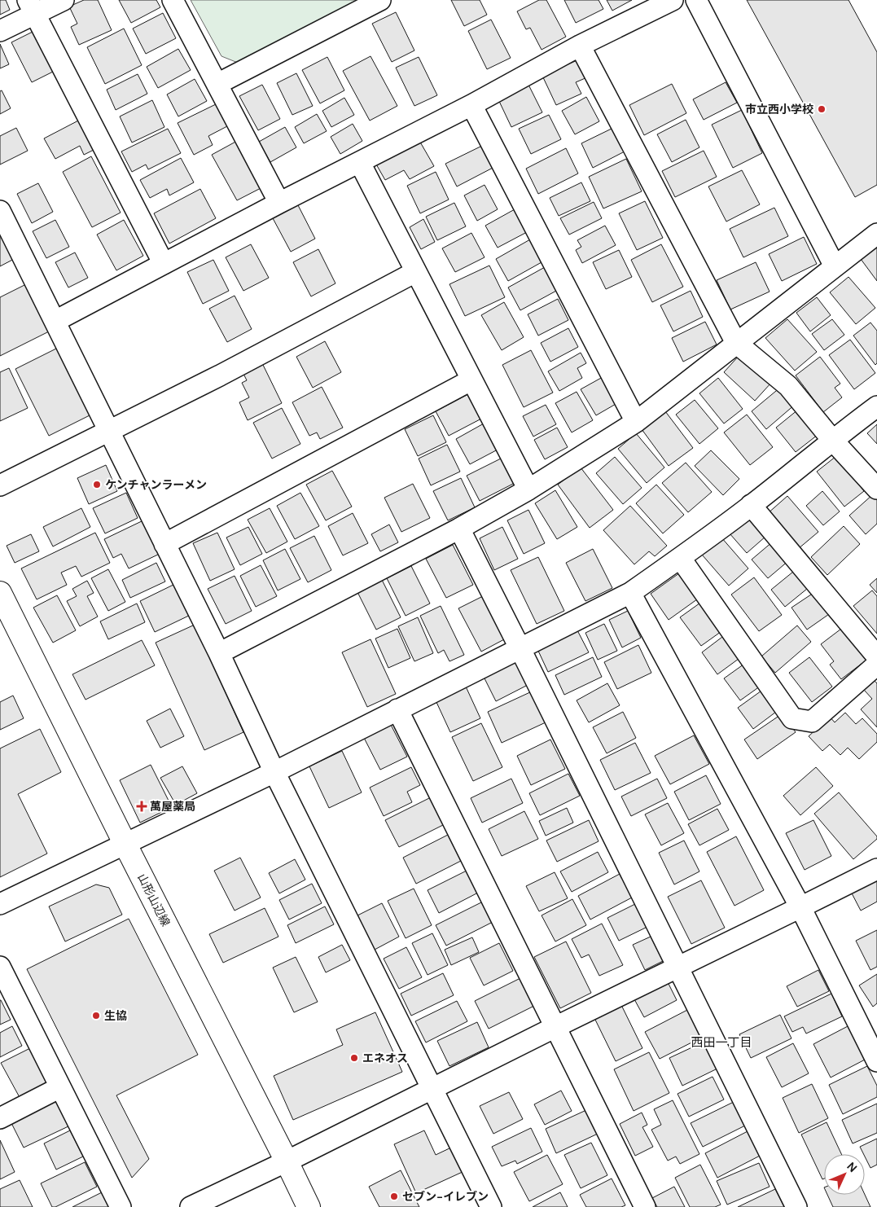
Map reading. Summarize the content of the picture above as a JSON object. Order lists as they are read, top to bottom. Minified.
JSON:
{"streets":{"main road":["山形山辺線"]},"districts":["西田一丁目"],"places":{"other":["市立西小学校","ケンチャンラーメン","生協","エネオス","セブン-イレブン"],"health":["萬屋薬局"]},"north":"top right"}
